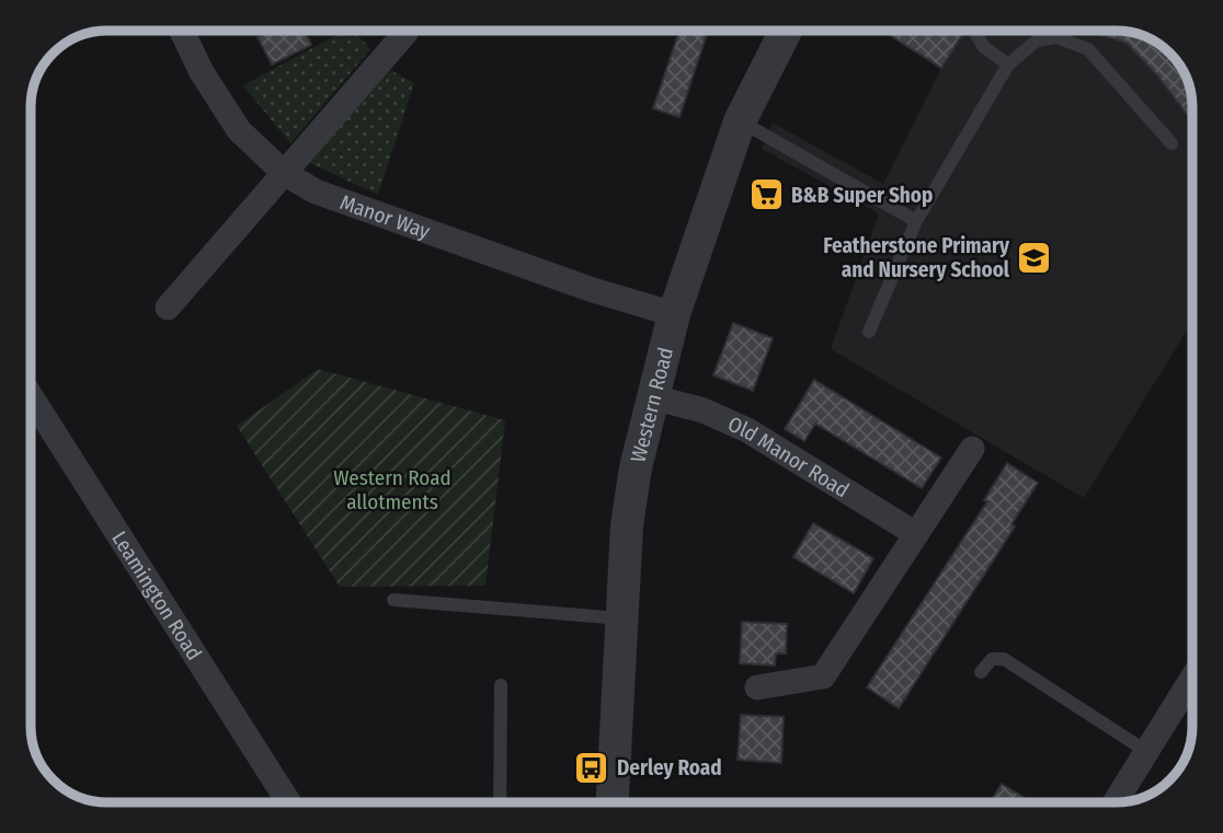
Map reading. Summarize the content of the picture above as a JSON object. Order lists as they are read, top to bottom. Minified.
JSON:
{"streets":{"street":["Manor Way","Western Road","Old Manor Road","Leamington Road"]},"crossings":[["Manor Way","Western Road"],["Western Road","Old Manor Road"]],"parks":["Western Road allotments"],"places":{"supermarket":["B&B Super Shop"],"school or university":["Featherstone Primary and Nursery School"],"bus stop":["Derley Road"]}}
